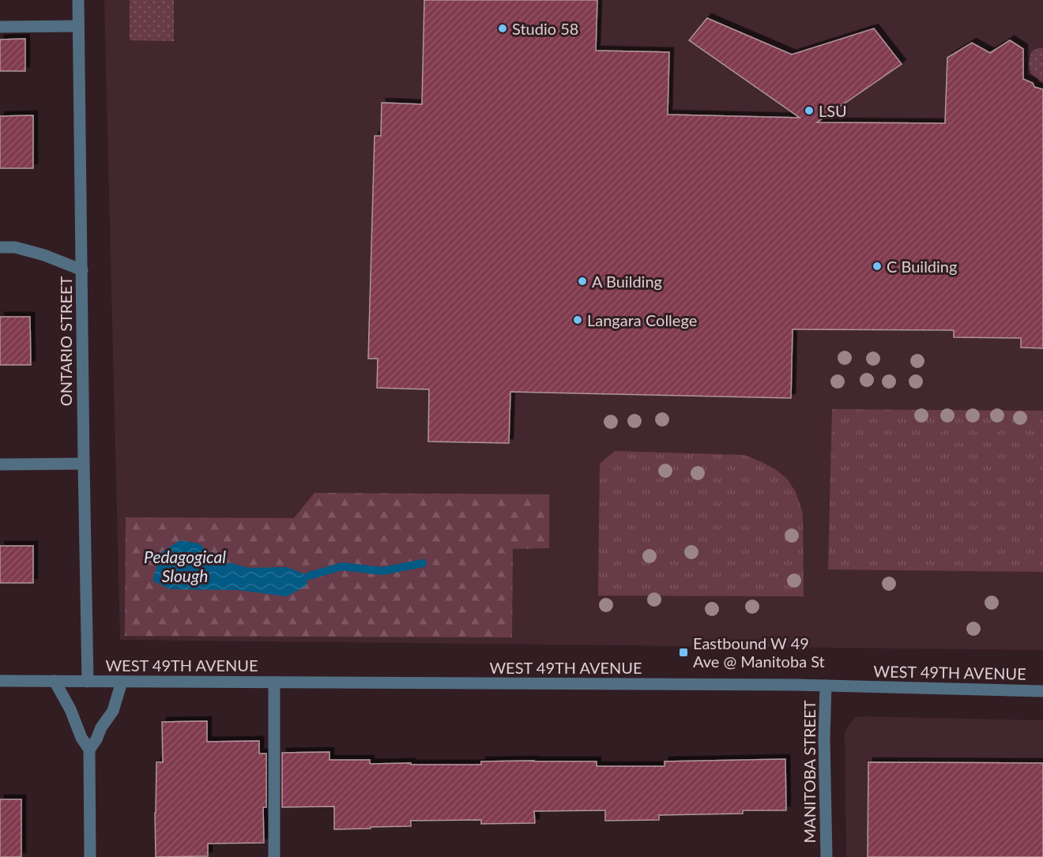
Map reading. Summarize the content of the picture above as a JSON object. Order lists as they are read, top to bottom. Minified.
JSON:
{"streets":{"street":["ONTARIO STREET","WEST 49TH AVENUE","MANITOBA STREET"]},"crossings":[["ONTARIO STREET","WEST 49TH AVENUE"],["WEST 49TH AVENUE","MANITOBA STREET"]],"water":["Pedagogical Slough"],"places":{"other":["Studio 58","LSU","C Building","A Building","Langara College"],"transit":["Eastbound W 49 Ave @ Manitoba St"]}}
